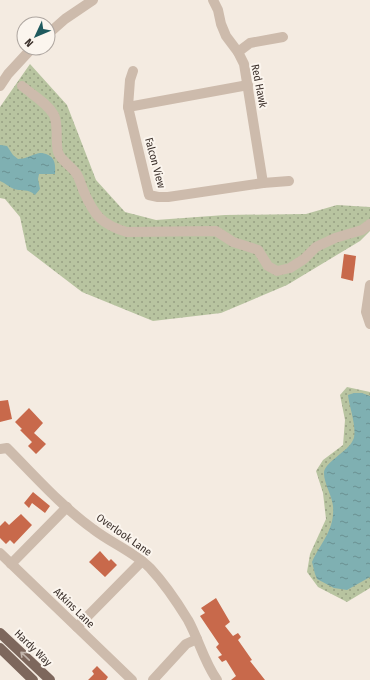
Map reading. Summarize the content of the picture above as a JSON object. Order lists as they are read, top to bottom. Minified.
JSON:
{"streets":{"main road":["Hardy Way"],"street":["Red Hawk","Falcon View","Overlook Lane","Atkins Lane"]},"crossings":[["Red Hawk","Falcon View"]],"north":"bottom left"}
